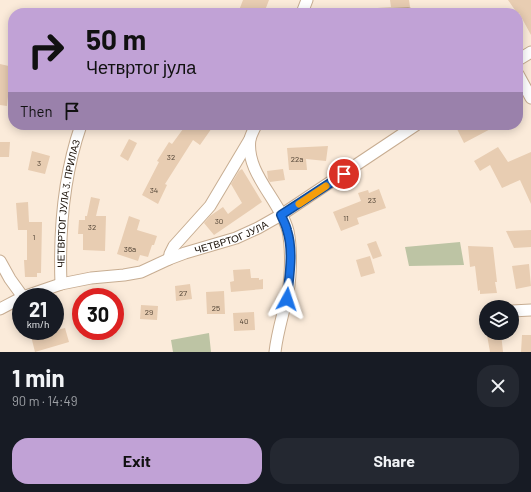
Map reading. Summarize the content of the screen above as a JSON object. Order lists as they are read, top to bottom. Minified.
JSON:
{"streets":{"street":["ЧЕТВРТОГ ЈУЛА 3. ПРИЛАЗ","ЧЕТВРТОГ ЈУЛА"]},"crossings":[["ЧЕТВРТОГ ЈУЛА 3. ПРИЛАЗ","ЧЕТВРТОГ ЈУЛА"]],"house_numbers":["32","22a","3","34","23","11","30","32","1","36a","27","25","29","40"],"page":{"turn":["50 m","Четвртог јула"],"then":"Then","speed":"21 km/h","limit":"30","heading":["1 min","90 m · 14:49"],"buttons":["Exit","Share"]}}
